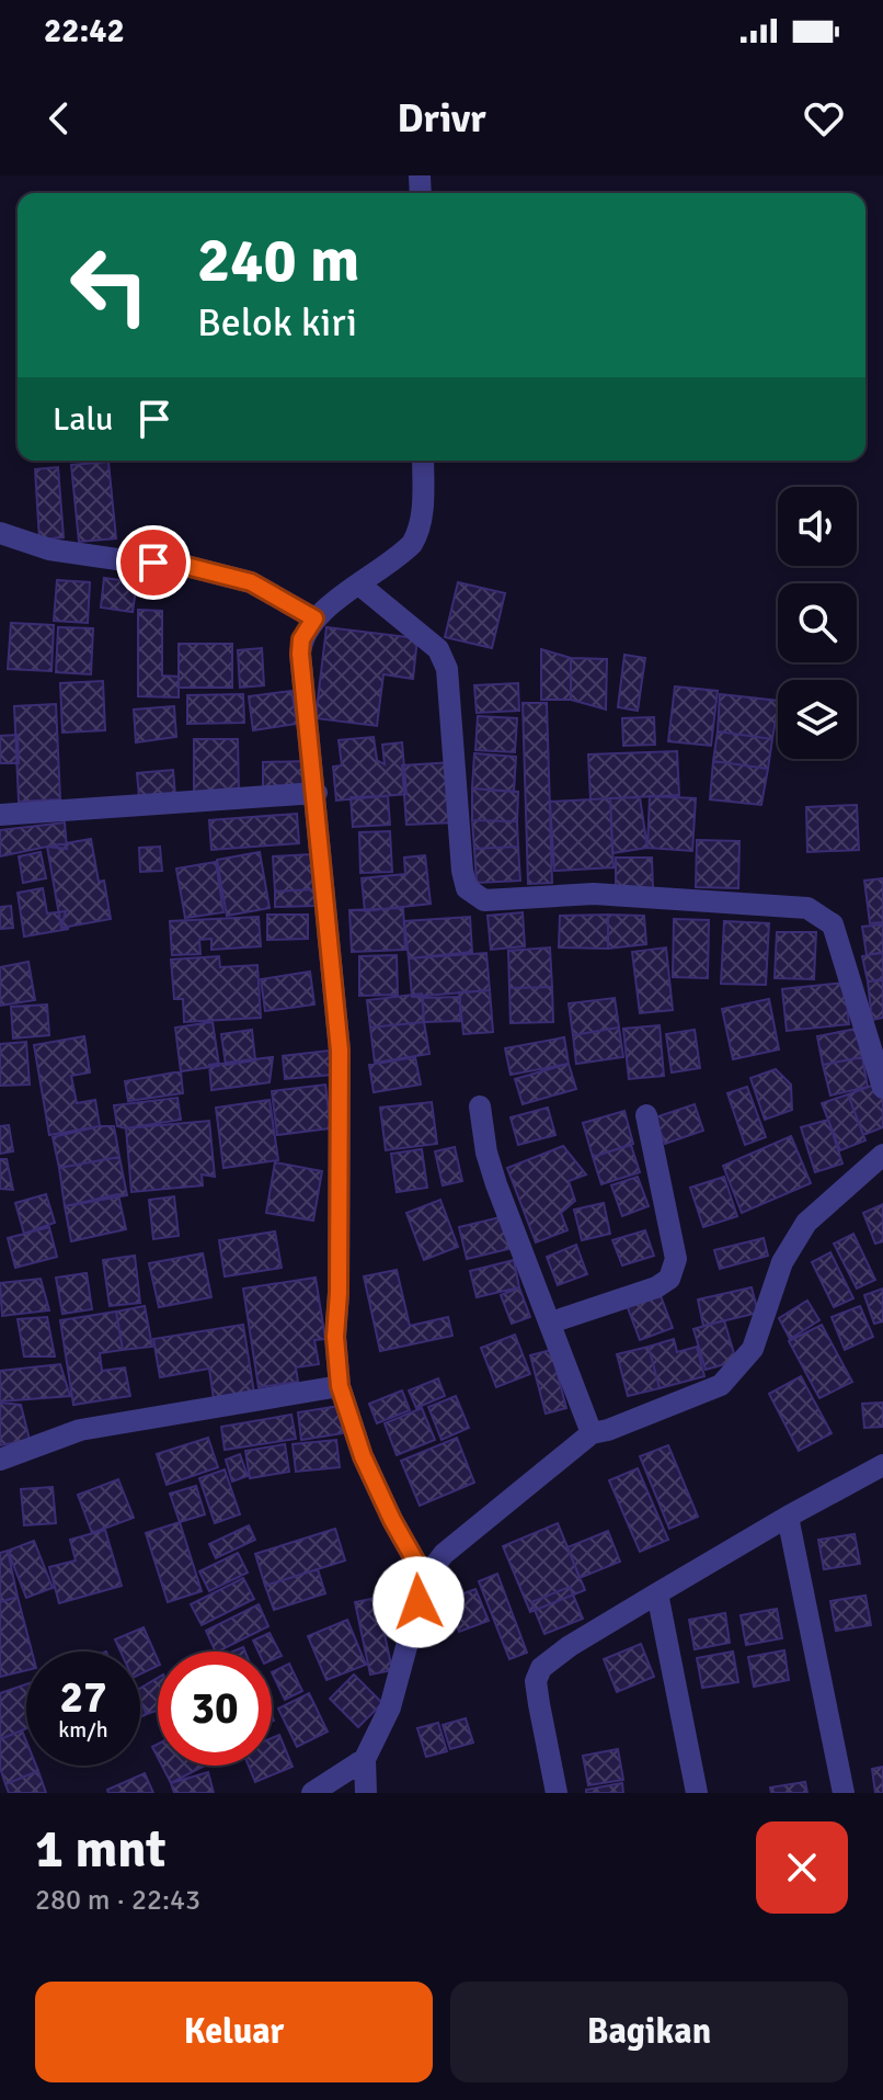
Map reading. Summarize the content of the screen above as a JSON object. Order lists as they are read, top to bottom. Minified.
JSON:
{"page":{"status":"22:42","header":"Drivr","turn":["240 m","Belok kiri"],"then":"Lalu","speed":"27 km/h","limit":"30","heading":["1 mnt","280 m · 22:43"],"buttons":["Keluar","Bagikan"]}}
